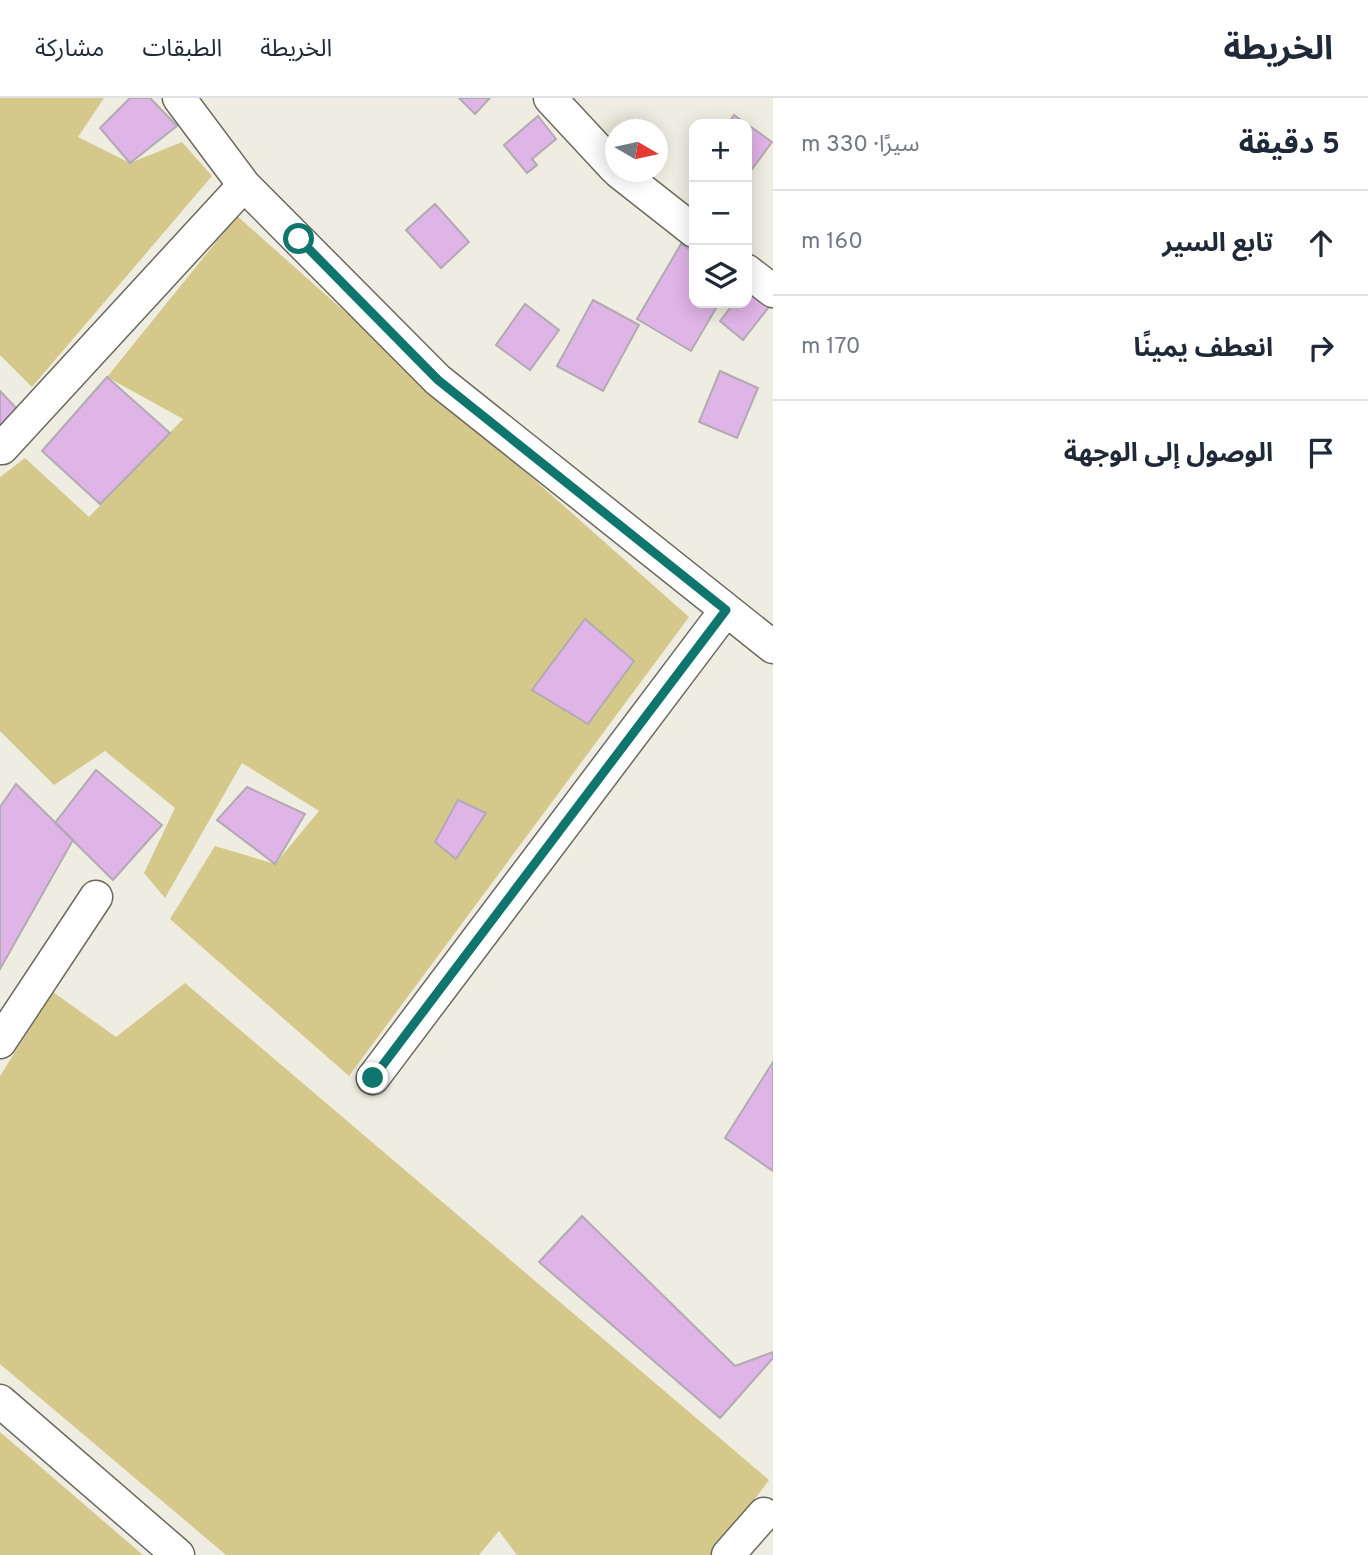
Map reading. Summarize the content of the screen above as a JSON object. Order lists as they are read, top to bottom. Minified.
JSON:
{"north":"right","page":{"header":"الخريطة","nav":["الخريطة","الطبقات","مشاركة"],"heading":["5 دقيقة","سيرًا · 330 m"],"map_buttons":["+","−"],"list":[["تابع السير","160 m"],["انعطف يمينًا","170 m"],"الوصول إلى الوجهة"]}}
